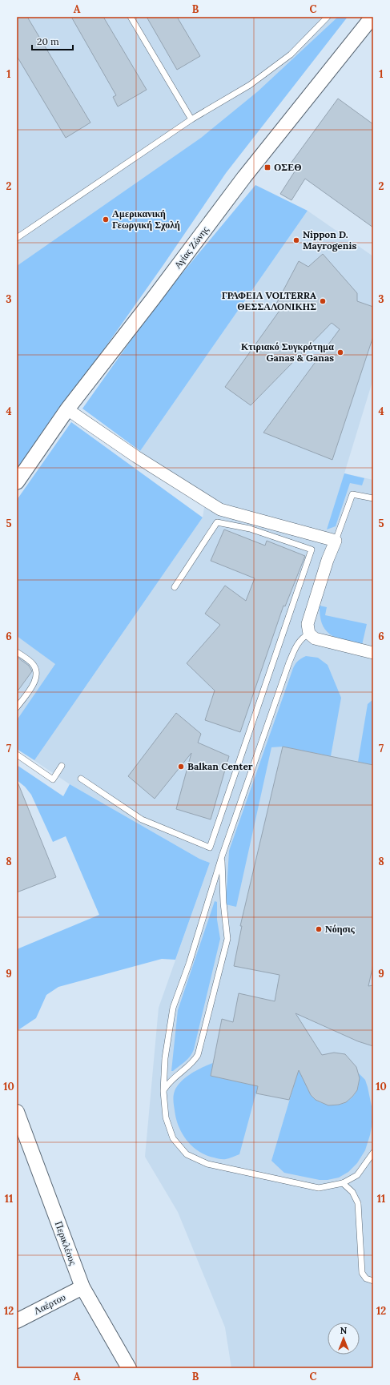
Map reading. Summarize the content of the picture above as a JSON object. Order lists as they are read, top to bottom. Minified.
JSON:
{"streets":{"street":["Αγίας Ζώνης","Περικλέους","Λαέρτου"]},"crossings":[["Περικλέους","Λαέρτου"]],"places":{"transit":["ΟΣΕΘ"],"other":["Αμερικανική Γεωργική Σχολή","Nippon D. Mayrogenis","ΓΡΑΦΕΙΑ VOLTERRA ΘΕΣΣΑΛΟΝΙΚΗΣ","Κτιριακό Συγκρότημα Ganas & Ganas","Balkan Center","Νόησις"]},"scale_bar":"20 m","north":"top","grid":{"columns":["A","B","C"],"rows":["1","2","3","4","5","6","7","8","9","10","11","12"]}}
